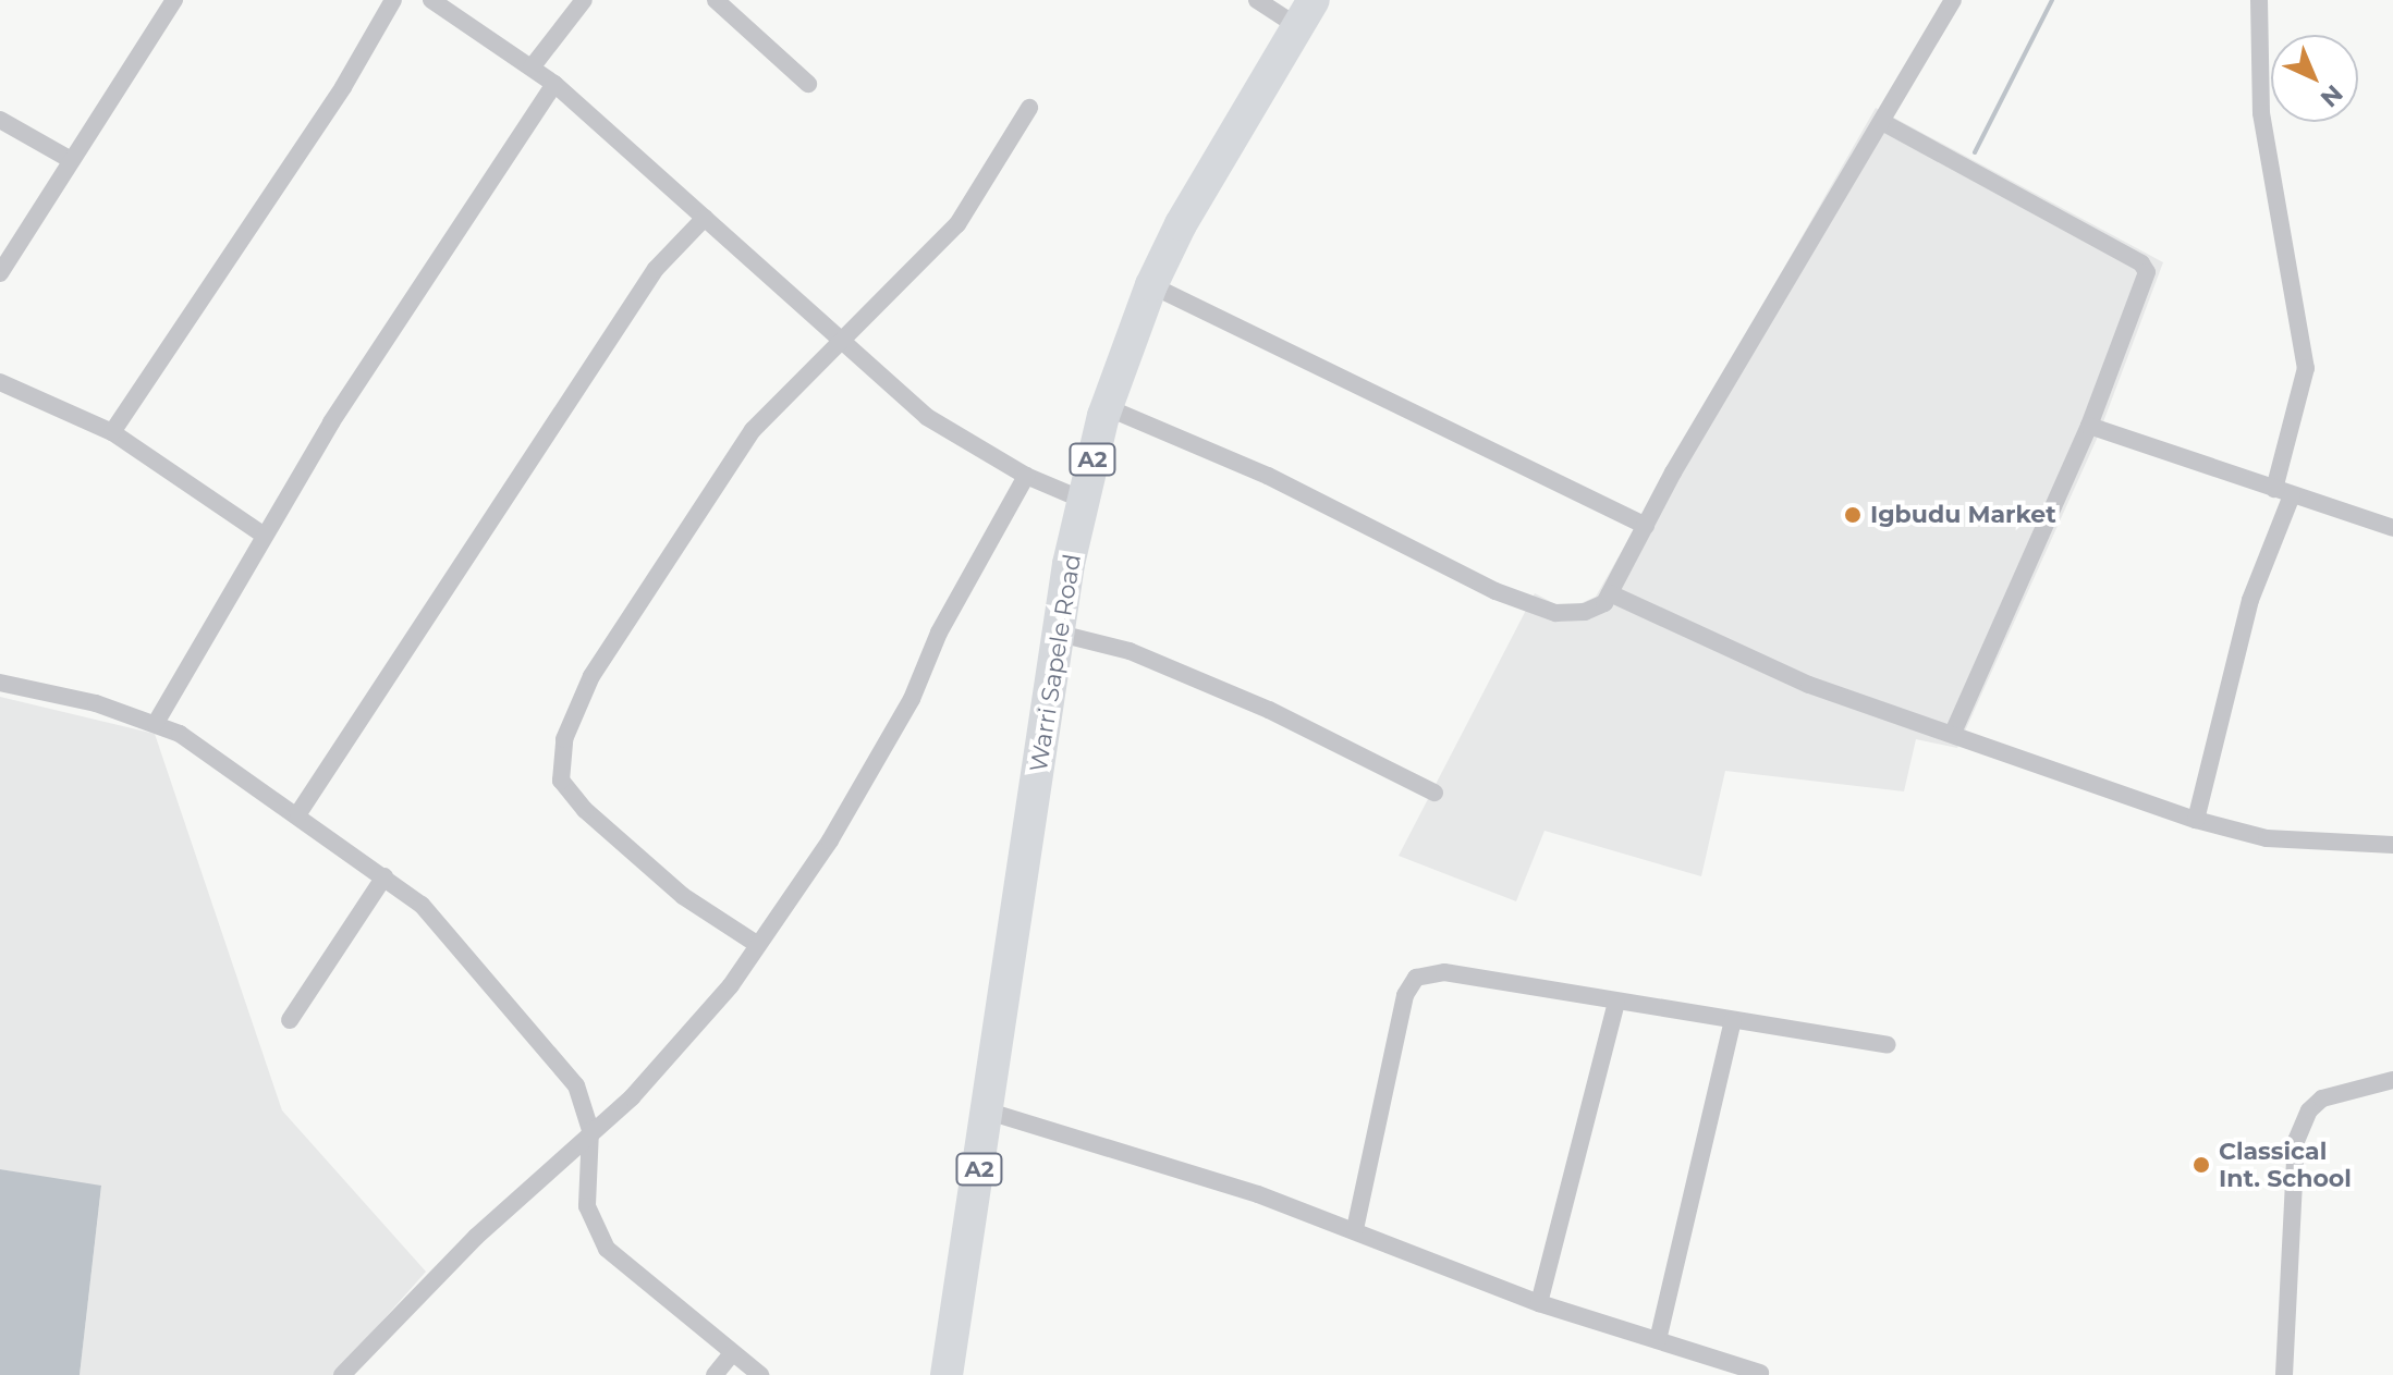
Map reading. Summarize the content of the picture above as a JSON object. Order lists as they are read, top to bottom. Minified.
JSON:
{"streets":{"highway":["A2","Warri Sapele Road"]},"places":["Igbudu Market","Classical Int. School"],"north":"bottom right"}
